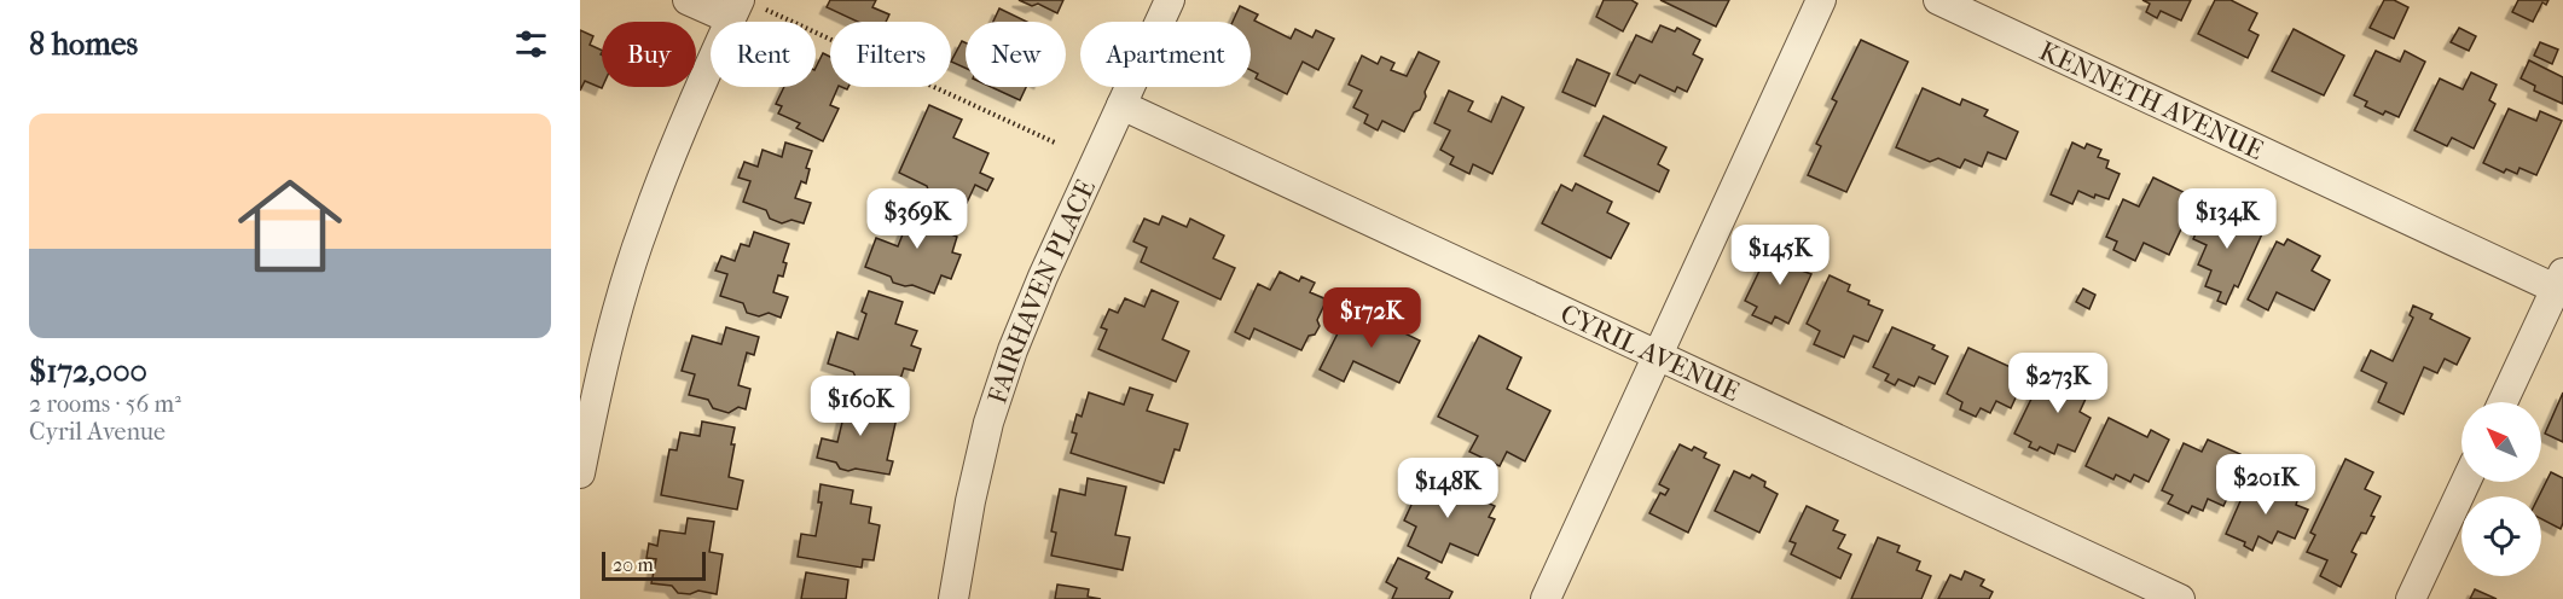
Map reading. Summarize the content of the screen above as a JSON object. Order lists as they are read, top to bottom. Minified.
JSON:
{"streets":{"street":["KENNETH AVENUE","FAIRHAVEN PLACE","CYRIL AVENUE"]},"crossings":[["FAIRHAVEN PLACE","CYRIL AVENUE"]],"scale_bar":"20 m","north":"top left","page":{"heading":"8 homes","chip":["Buy","Rent","Filters","New","Apartment"],"list":[{"name":"$172,000","note":"2 rooms · 56 m² · Cyril Avenue"}],"price":["$369K","$134K","$145K","$172K","$273K","$160K","$201K","$148K"],"scale":"20 m"}}
